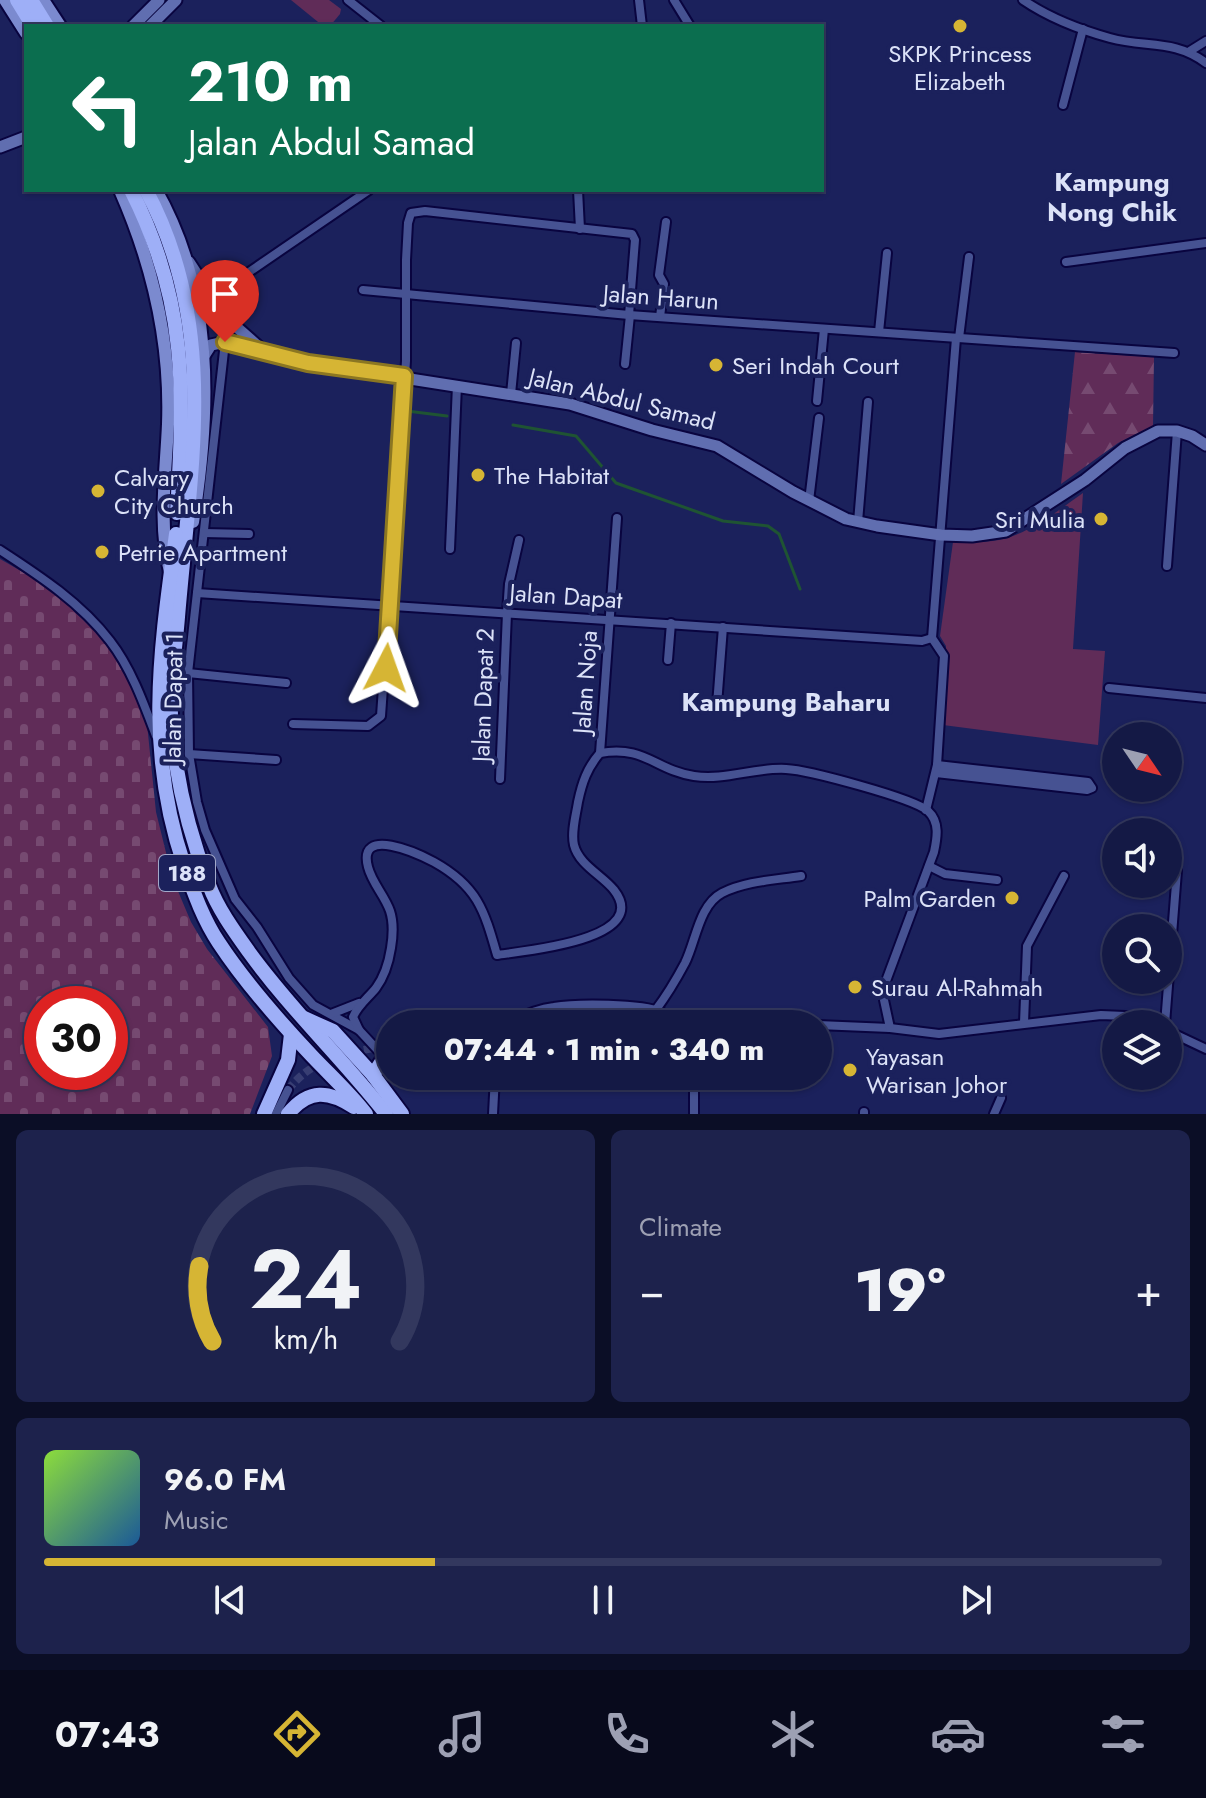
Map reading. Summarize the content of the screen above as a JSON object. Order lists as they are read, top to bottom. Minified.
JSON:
{"streets":{"highway":["188"],"street":["Jalan Harun","Jalan Abdul Samad","Jalan Dapat","Jalan Noja","Jalan Dapat 2","Jalan Dapat 1"]},"crossings":[["Jalan Abdul Samad","Jalan Dapat 1"],["Jalan Dapat","Jalan Noja"],["Jalan Dapat","Jalan Dapat 2"],["Jalan Dapat","Jalan Dapat 1"]],"districts":["Kampung Nong Chik","Kampung Baharu"],"places":["SKPK Princess Elizabeth","Seri Indah Court","The Habitat","Calvary City Church","Sri Mulia","Petrie Apartment","Palm Garden","Surau Al-Rahmah","Yayasan Warisan Johor"],"north":"bottom right","page":{"turn":["210 m","Jalan Abdul Samad"],"limit":"30","trip":"07:44 · 1 min · 340 m","tile":"Climate","heat":["−","19°","+"],"song":["96.0 FM","Music"],"tabs":"07:43","gauge":["24","km/h"]}}
